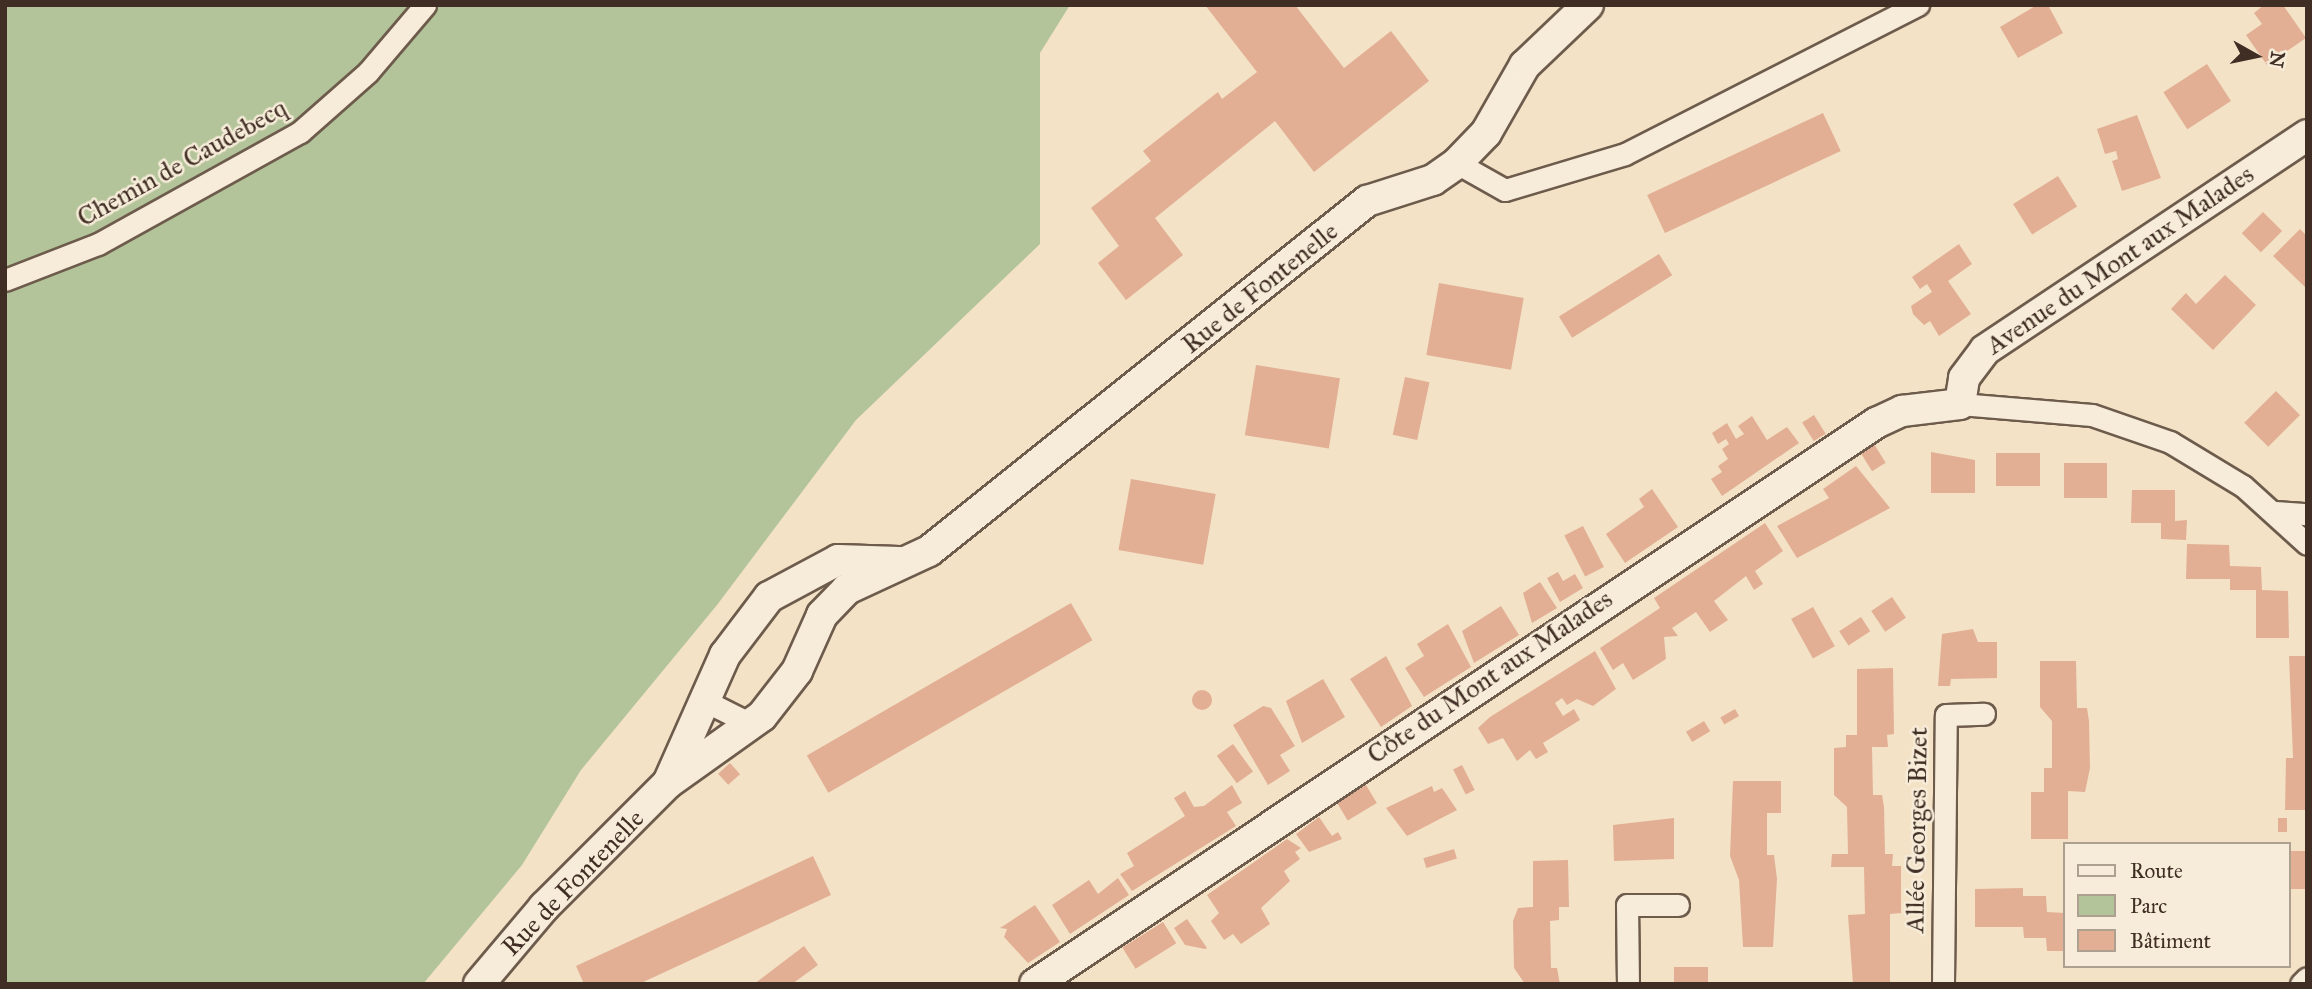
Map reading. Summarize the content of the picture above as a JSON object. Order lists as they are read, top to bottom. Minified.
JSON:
{"streets":{"street":["Chemin de Caudebecq","Avenue du Mont aux Malades","Rue de Fontenelle","Côte du Mont aux Malades","Allée Georges Bizet"]},"crossings":[["Avenue du Mont aux Malades","Côte du Mont aux Malades"]],"legend":["Route","Parc","Bâtiment"],"north":"right"}
